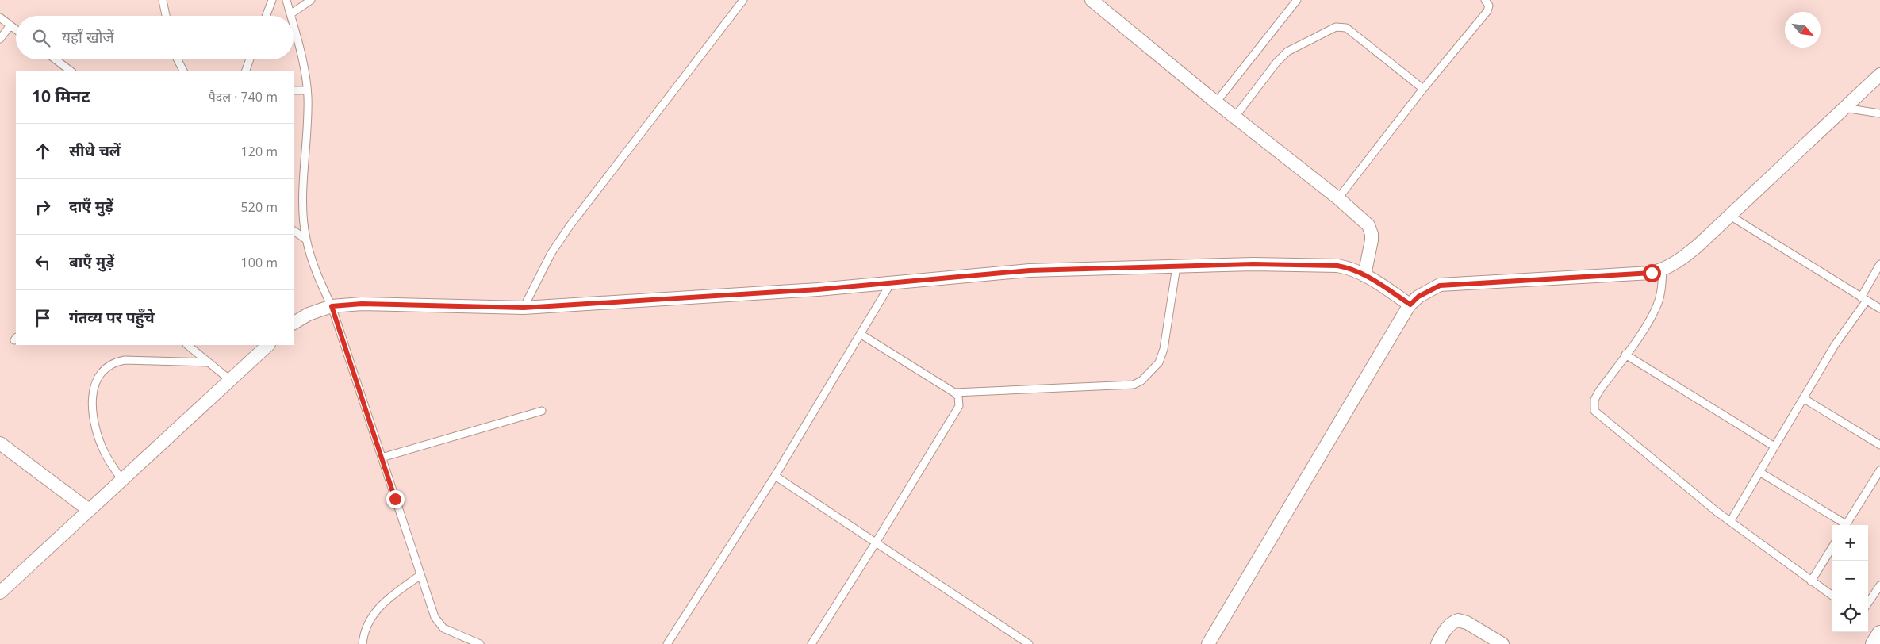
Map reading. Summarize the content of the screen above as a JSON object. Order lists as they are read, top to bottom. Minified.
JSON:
{"north":"bottom right","page":{"search":"यहाँ खोजें","heading":["10 मिनट","पैदल · 740 m"],"list":[["सीधे चलें","120 m"],["दाएँ मुड़ें","520 m"],["बाएँ मुड़ें","100 m"],"गंतव्य पर पहुँचे"],"map_buttons":["+","−"]}}
